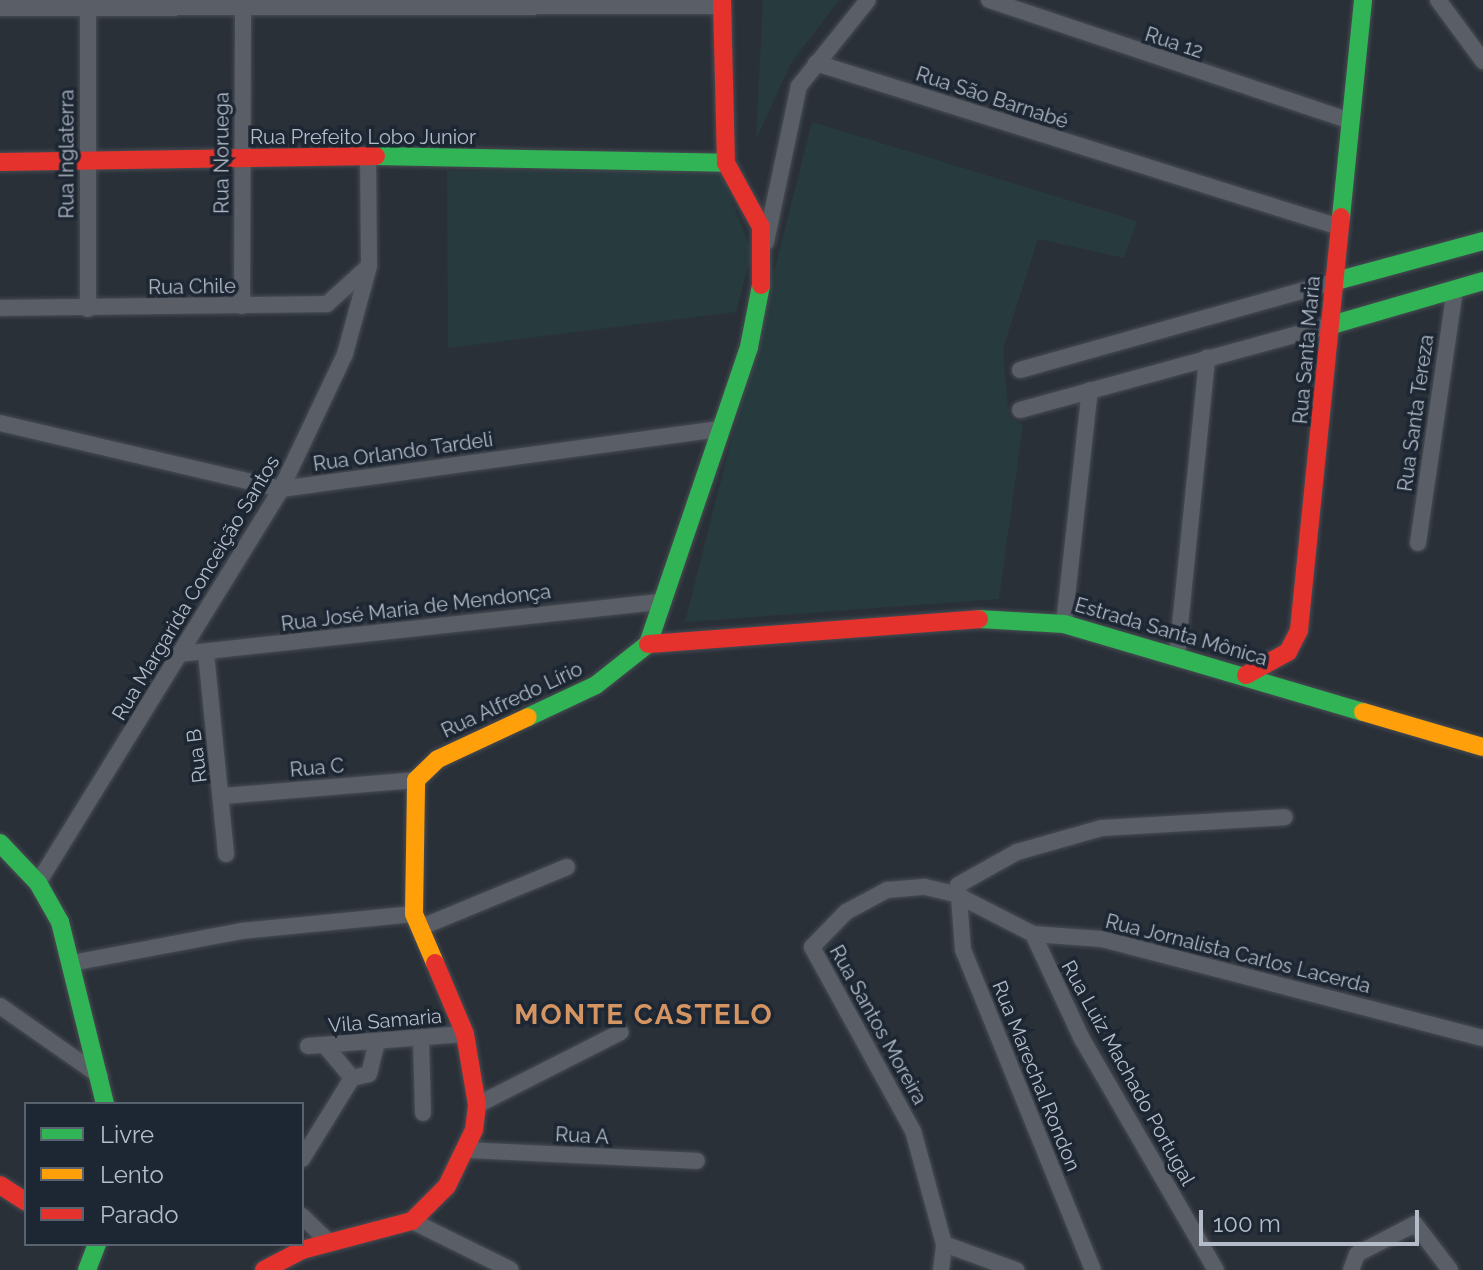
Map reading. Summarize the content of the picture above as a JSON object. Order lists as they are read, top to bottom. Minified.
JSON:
{"streets":{"main road":["Rua Prefeito Lobo Junior","Rua Santa Maria","Estrada Santa Mônica","Rua Alfredo Lírio"],"street":["Rua 12","Rua São Barnabé","Rua Noruega","Rua Inglaterra","Rua Chile","Rua Santa Tereza","Rua Orlando Tardeli","Rua Margarida Conceição Santos","Rua José Maria de Mendonça","Rua B","Rua C","Rua Jornalista Carlos Lacerda","Vila Samaria","Rua Santos Moreira","Rua Luiz Machado Portugal","Rua Marechal Rondon","Rua A"]},"crossings":[["Rua 12","Rua Santa Maria"],["Rua São Barnabé","Rua Santa Maria"],["Rua Prefeito Lobo Junior","Rua Noruega"],["Rua Prefeito Lobo Junior","Rua Inglaterra"],["Rua Prefeito Lobo Junior","Rua Margarida Conceição Santos"],["Rua Noruega","Rua Chile"],["Rua Inglaterra","Rua Chile"],["Rua Chile","Rua Margarida Conceição Santos"],["Rua Santa Maria","Estrada Santa Mônica"],["Rua Orlando Tardeli","Rua Margarida Conceição Santos"],["Rua Margarida Conceição Santos","Rua José Maria de Mendonça"],["Rua José Maria de Mendonça","Rua B"],["Estrada Santa Mônica","Rua Alfredo Lírio"],["Rua Alfredo Lírio","Rua C"],["Rua B","Rua C"],["Rua Jornalista Carlos Lacerda","Rua Santos Moreira"],["Rua Jornalista Carlos Lacerda","Rua Luiz Machado Portugal"],["Rua Jornalista Carlos Lacerda","Rua Marechal Rondon"]],"districts":["MONTE CASTELO"],"legend":["Livre","Lento","Parado"],"scale_bar":"100 m"}
